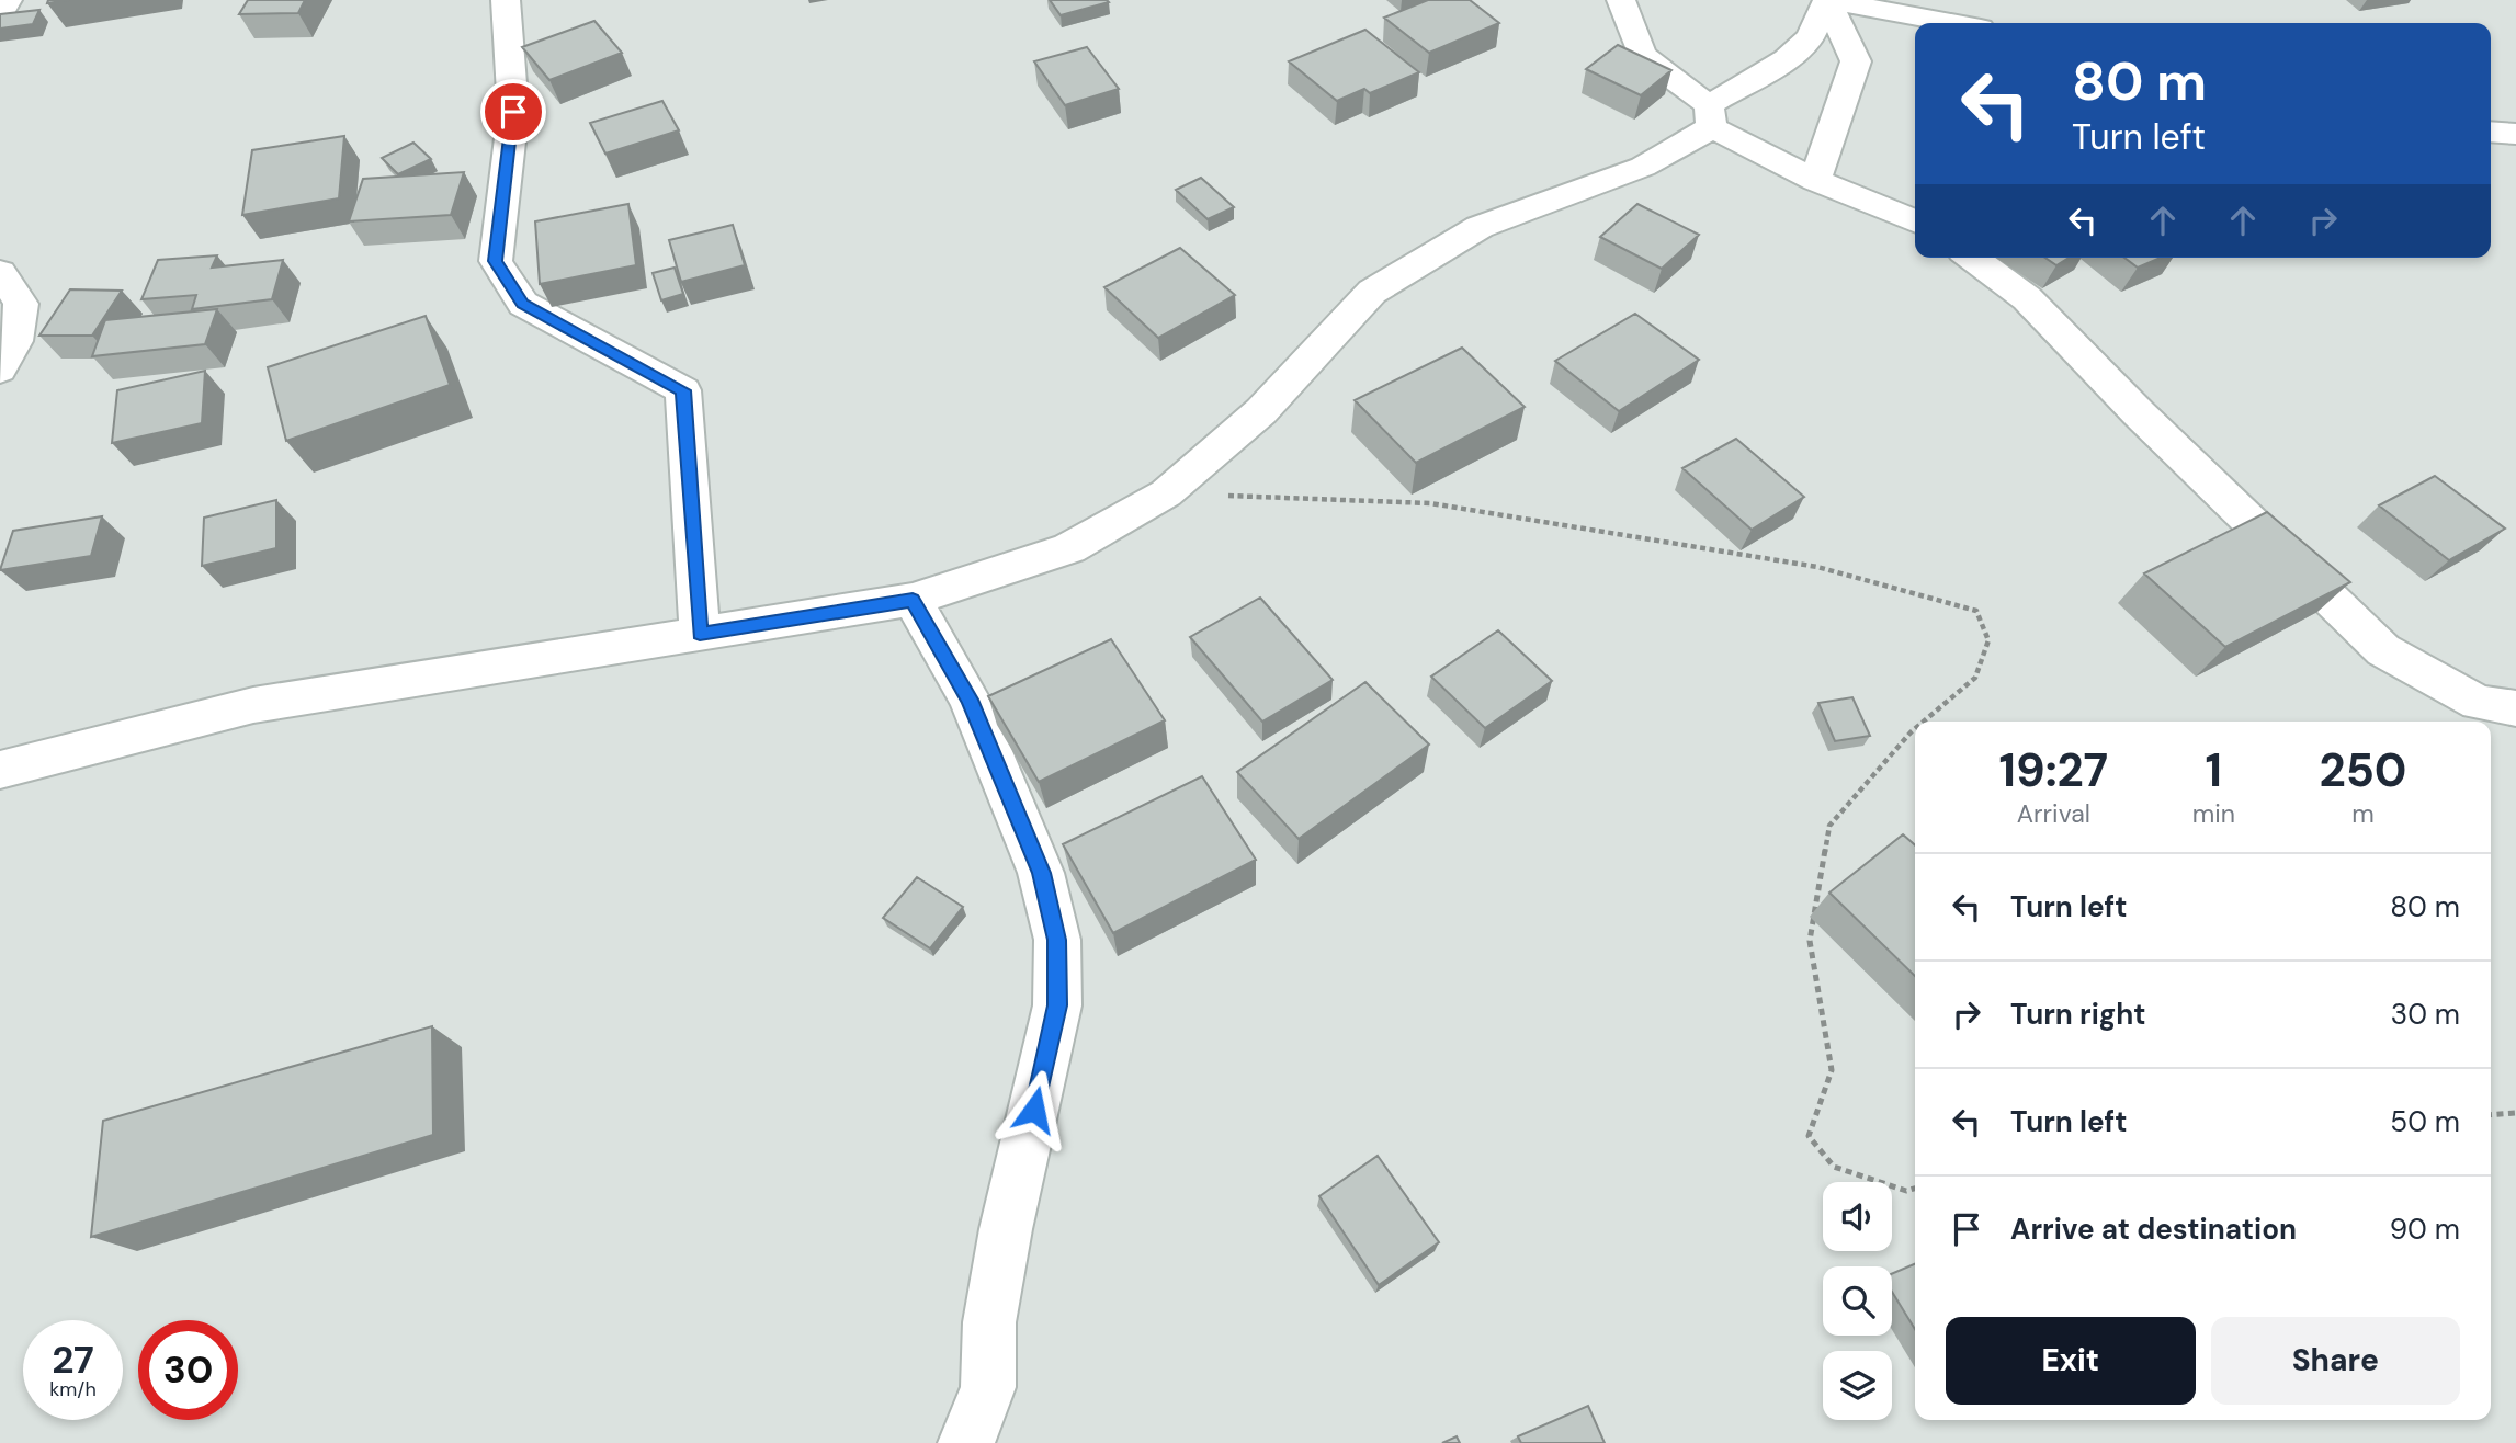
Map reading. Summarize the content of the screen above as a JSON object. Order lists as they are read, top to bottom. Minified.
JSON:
{"page":{"turn":["80 m","Turn left"],"eta":["19:27","Arrival","1","min","250","m"],"list":[{"name":"Turn left","value":"80 m"},{"name":"Turn right","value":"30 m"},{"name":"Turn left","value":"50 m"},{"name":"Arrive at destination","value":"90 m"}],"buttons":["Exit","Share"],"speed":"27 km/h","limit":"30"}}
